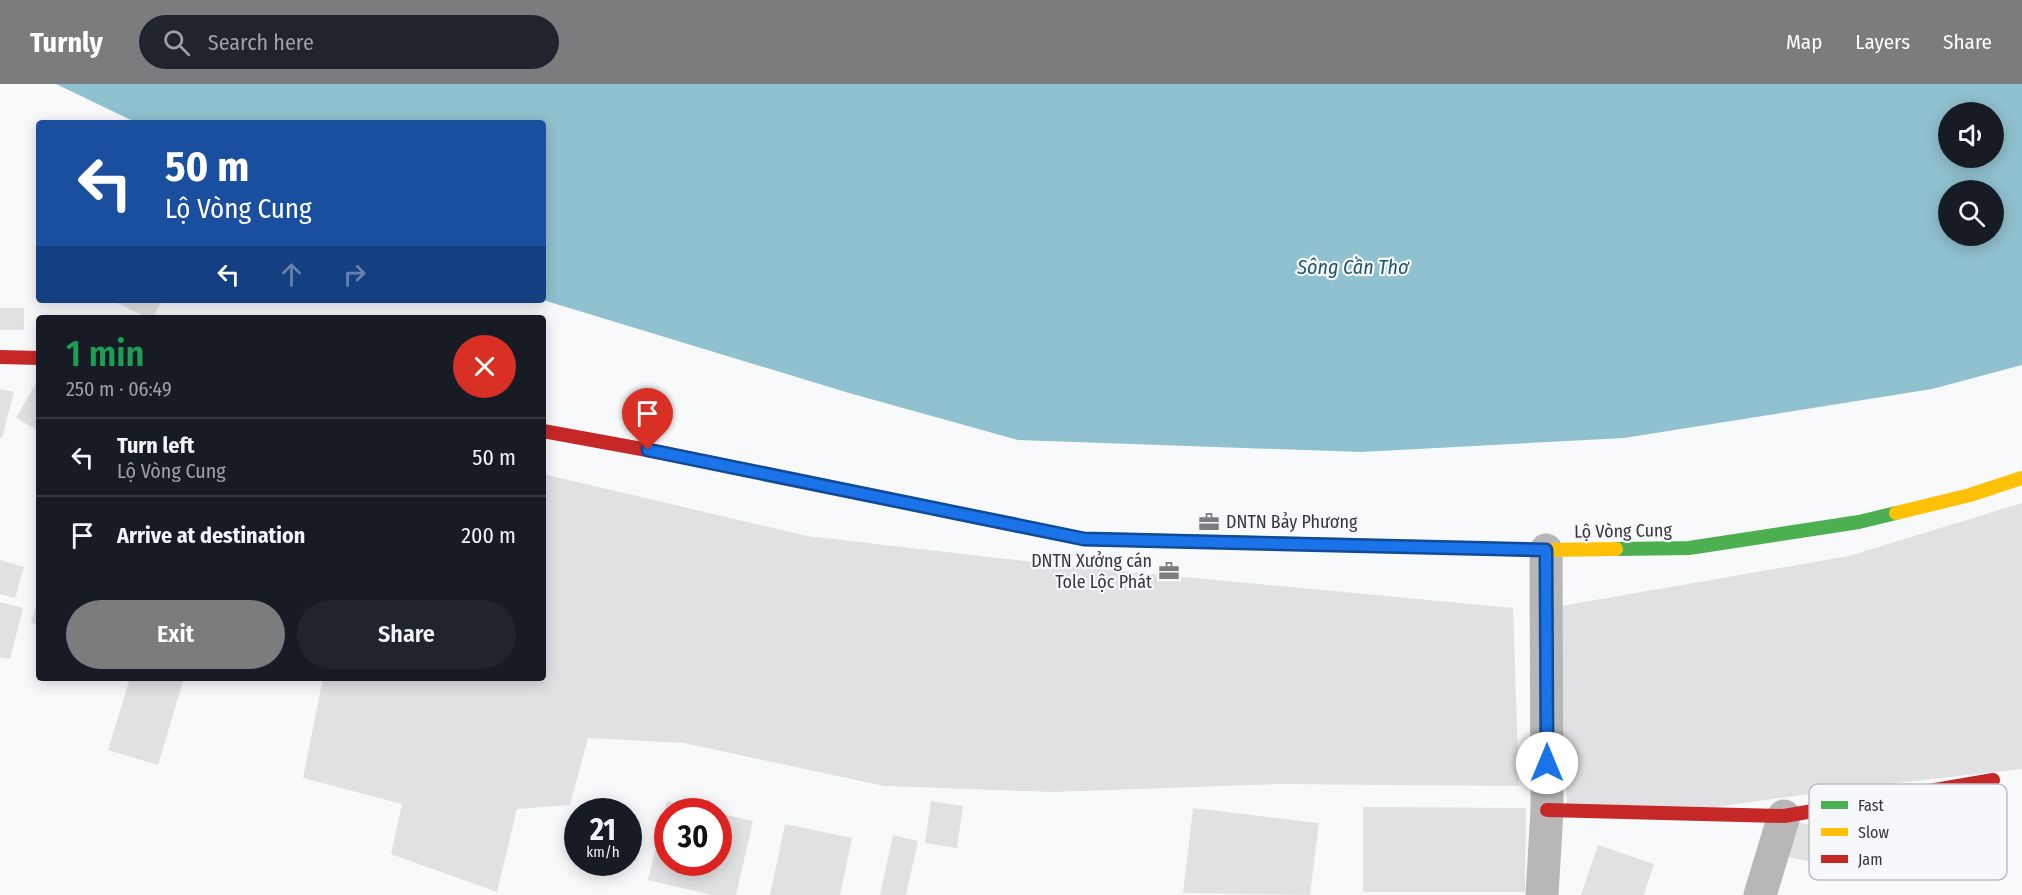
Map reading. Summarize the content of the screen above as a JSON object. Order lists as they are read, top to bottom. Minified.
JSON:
{"streets":{"main road":["Lộ Vòng Cung"]},"water":["Sông Cần Thơ"],"places":{"office":["DNTN Bảy Phương","DNTN Xưởng cán Tole Lộc Phát"]},"legend":["Fast","Slow","Jam"],"page":{"header":"Turnly","search":"Search here","nav":["Map","Layers","Share"],"turn":["50 m","Lộ Vòng Cung"],"heading":["1 min","250 m · 06:49"],"list":[{"name":"Turn left","note":"Lộ Vòng Cung","value":"50 m"},{"name":"Arrive at destination","value":"200 m"}],"buttons":["Exit","Share"],"speed":"21 km/h","limit":"30"}}
